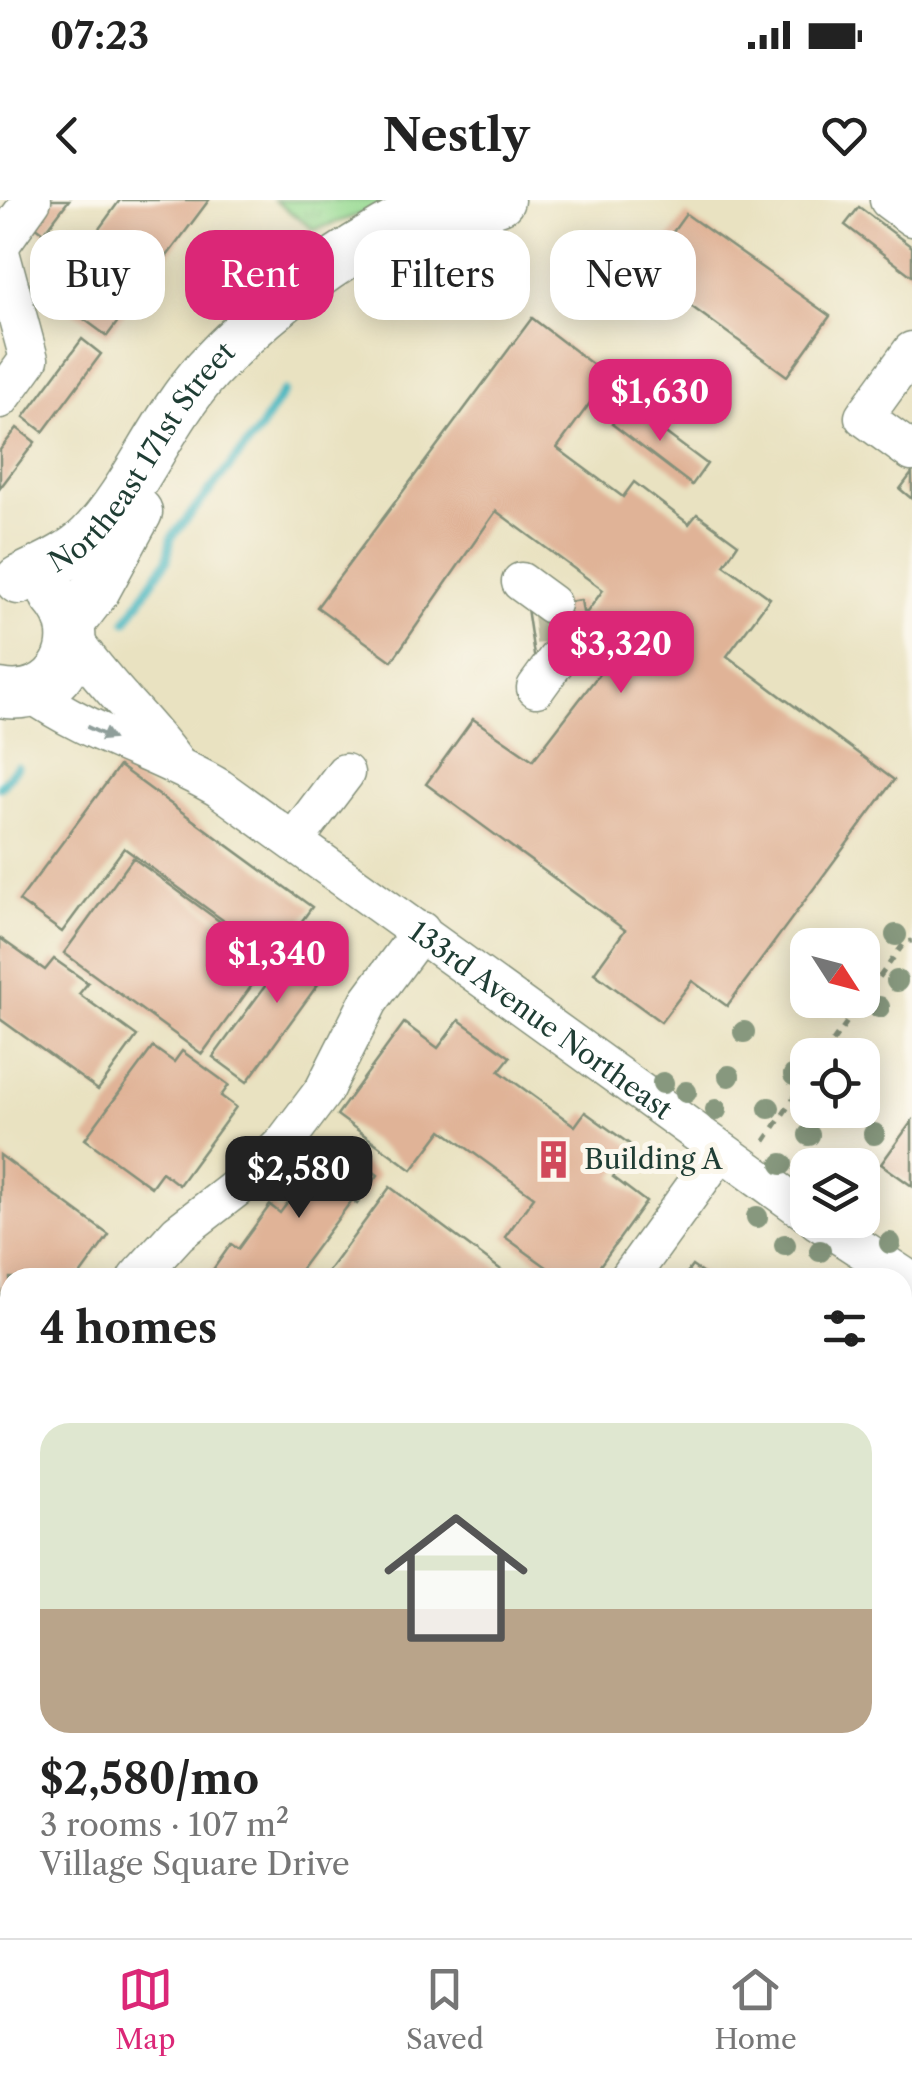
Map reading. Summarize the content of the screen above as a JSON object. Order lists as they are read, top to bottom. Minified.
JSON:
{"streets":{"main road":["Northeast 171st Street"],"street":["133rd Avenue Northeast"]},"crossings":[["Northeast 171st Street","133rd Avenue Northeast"]],"places":{"building":["Building A"]},"north":"bottom right","page":{"status":"07:23","header":"Nestly","chip":["Buy","Rent","Filters","New"],"price":["$1,630","$3,320","$1,340","$2,580"],"heading":"4 homes","list":[{"name":"$2,580/mo","note":"3 rooms · 107 m² · Village Square Drive"}],"tabs":["Map","Saved","Home"]}}
